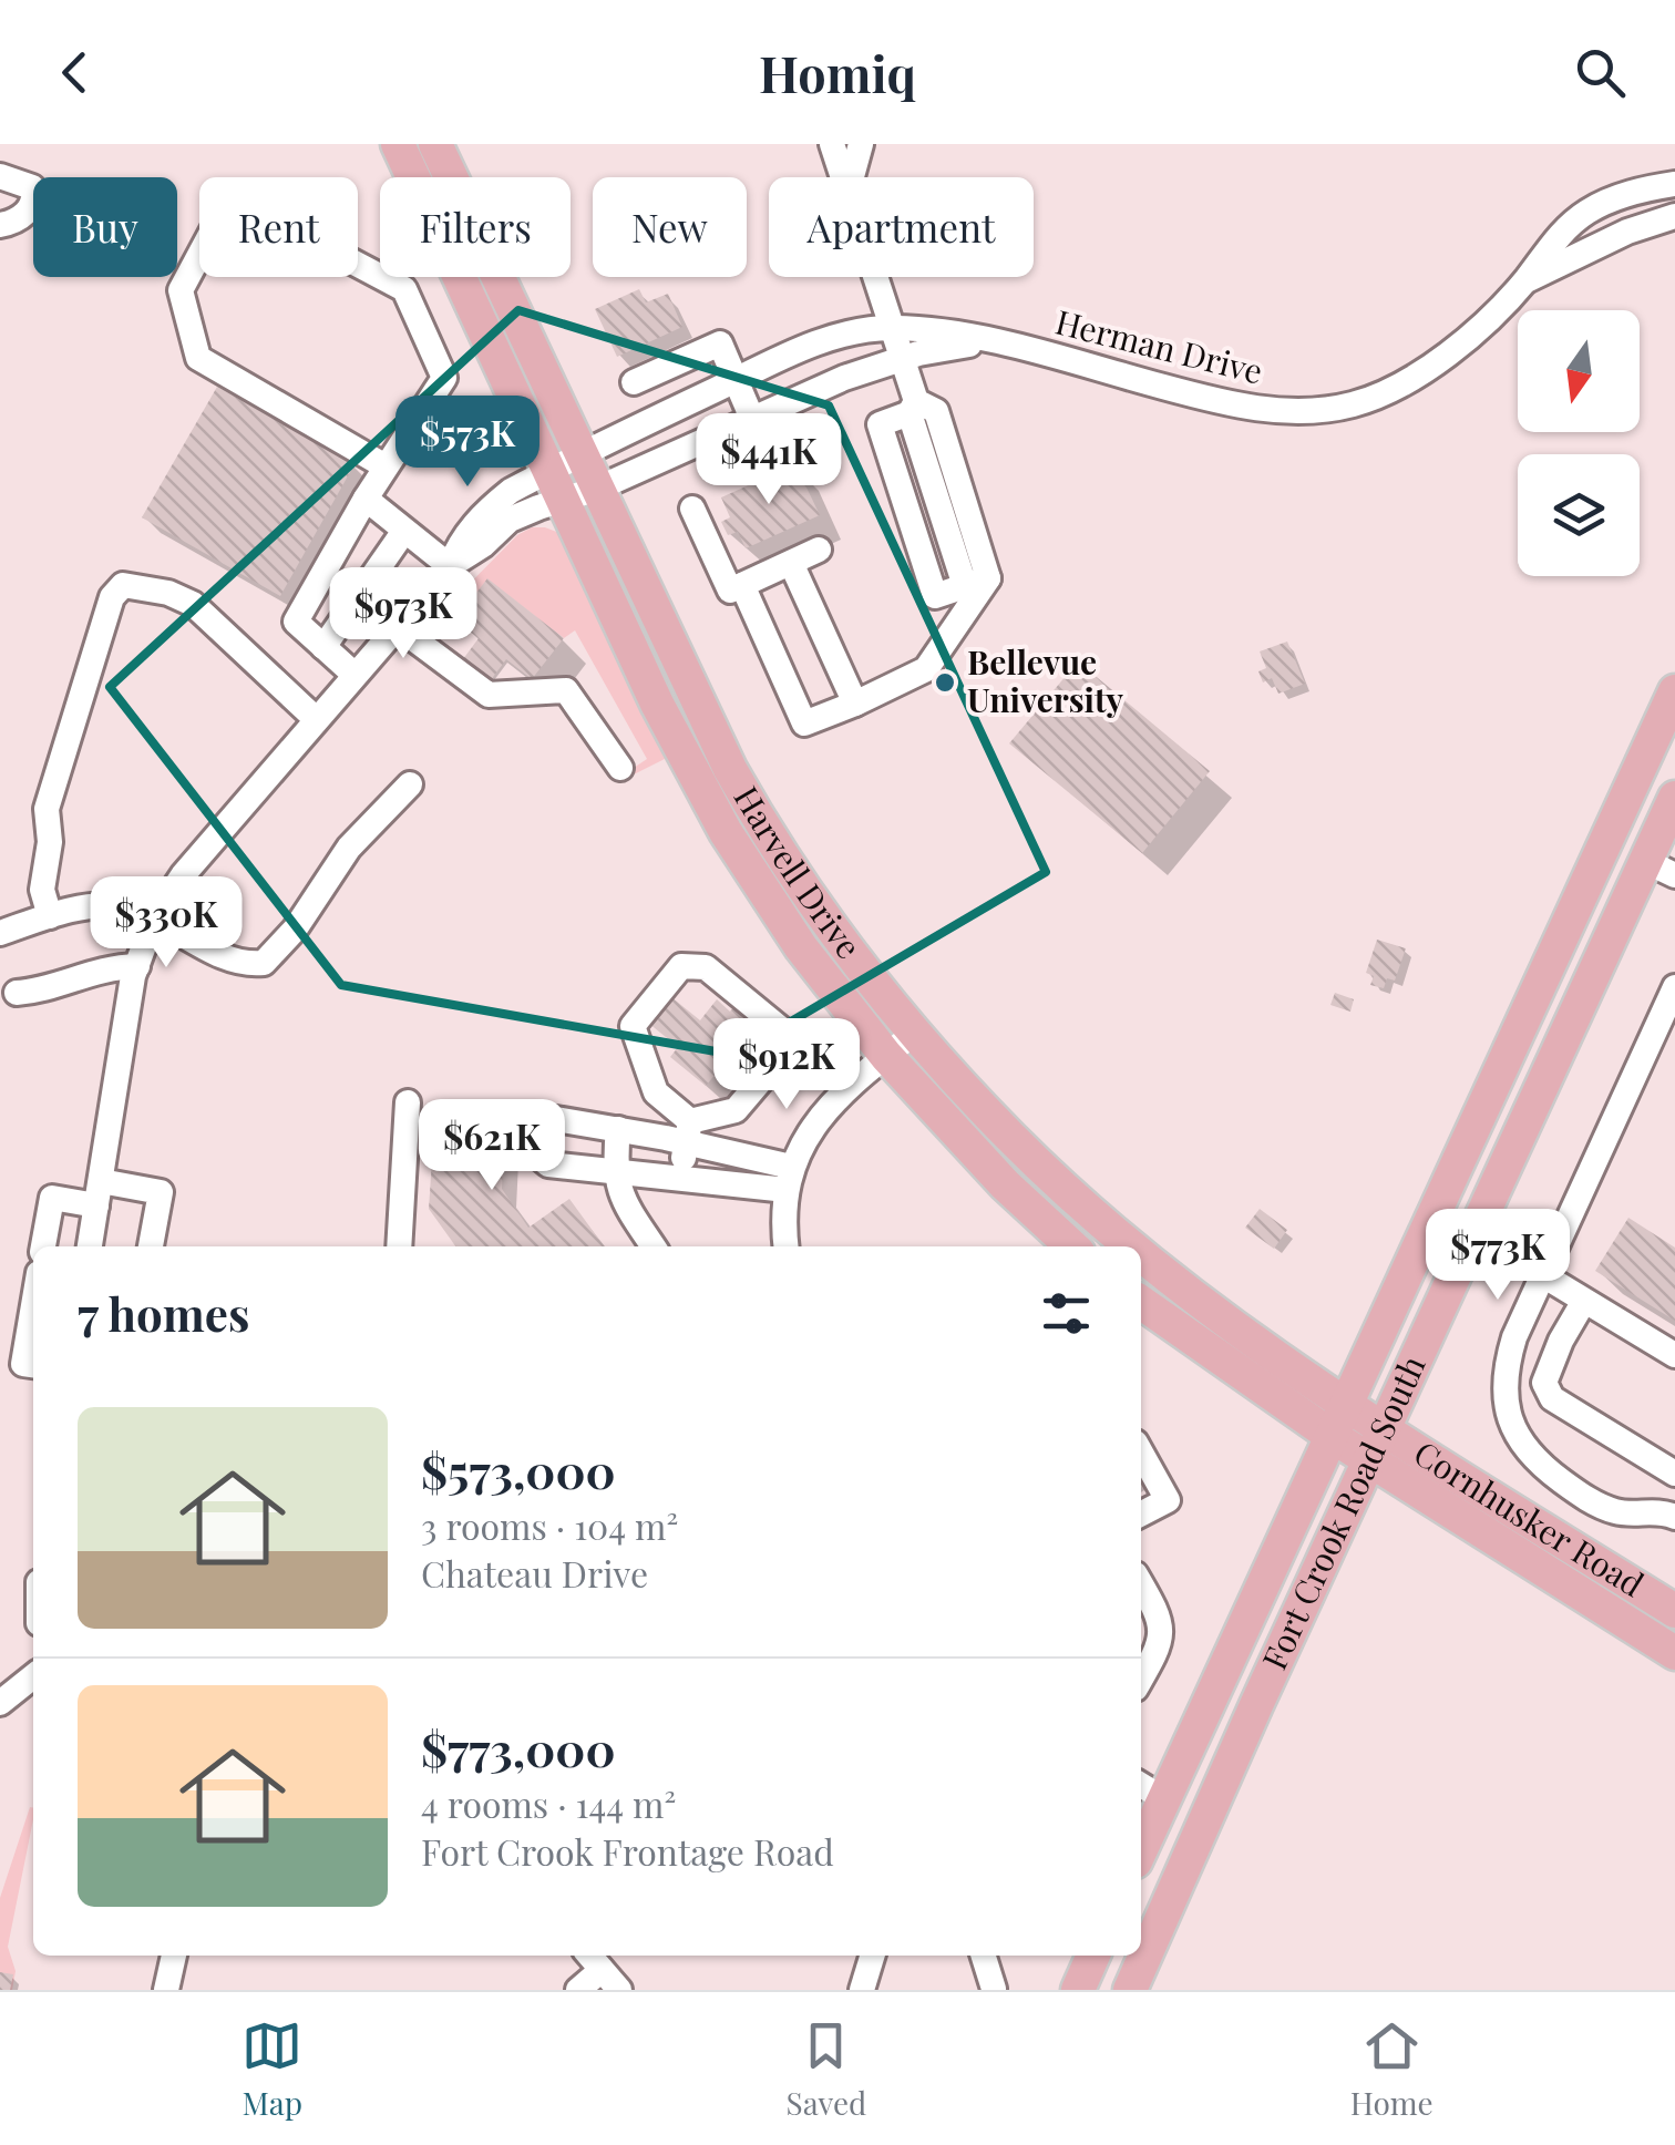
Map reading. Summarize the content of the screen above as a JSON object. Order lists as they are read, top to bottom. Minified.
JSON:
{"streets":{"main road":["Harvell Drive","Fort Crook Road South","Cornhusker Road"],"street":["Herman Drive"]},"crossings":[["Herman Drive","Harvell Drive"],["Harvell Drive","Fort Crook Road South"],["Harvell Drive","Cornhusker Road"],["Fort Crook Road South","Cornhusker Road"]],"places":["Bellevue University"],"north":"bottom","page":{"header":"Homiq","chip":["Buy","Rent","Filters","New","Apartment"],"price":["$573K","$441K","$973K","$330K","$912K","$621K","$773K"],"heading":"7 homes","list":[{"name":"$573,000","note":"3 rooms · 104 m² · Chateau Drive"},{"name":"$773,000","note":"4 rooms · 144 m² · Fort Crook Frontage Road"}],"tabs":["Map","Saved","Home"]}}
